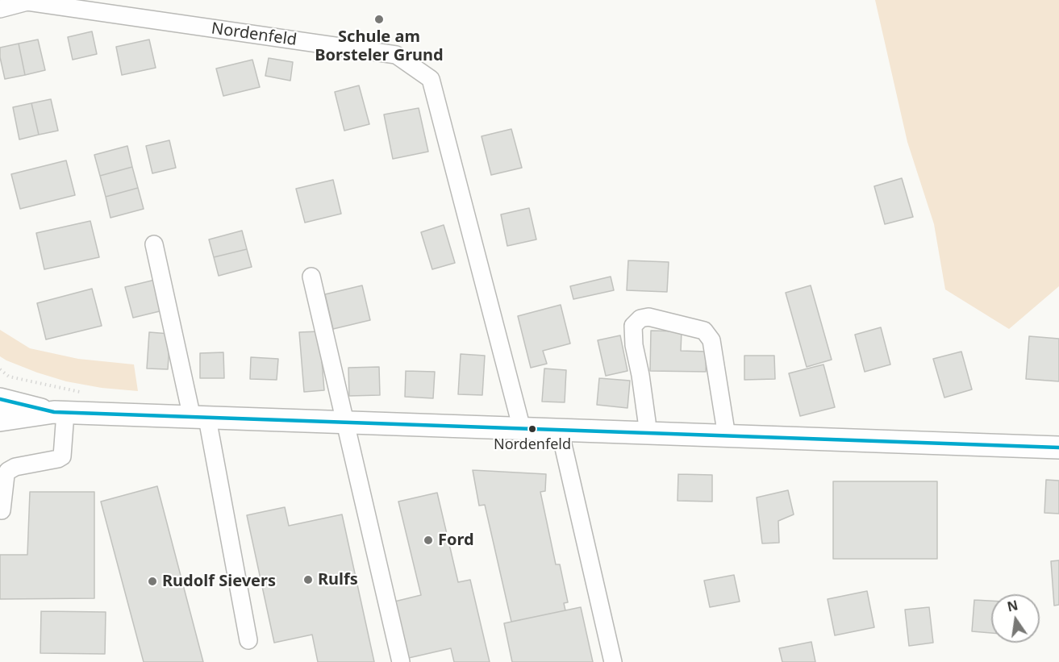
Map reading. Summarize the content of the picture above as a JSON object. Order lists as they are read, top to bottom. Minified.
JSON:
{"streets":{"street":["Nordenfeld"]},"places":["Schule am Borsteler Grund","Nordenfeld","Ford","Rulfs","Rudolf Sievers"],"north":"top"}
